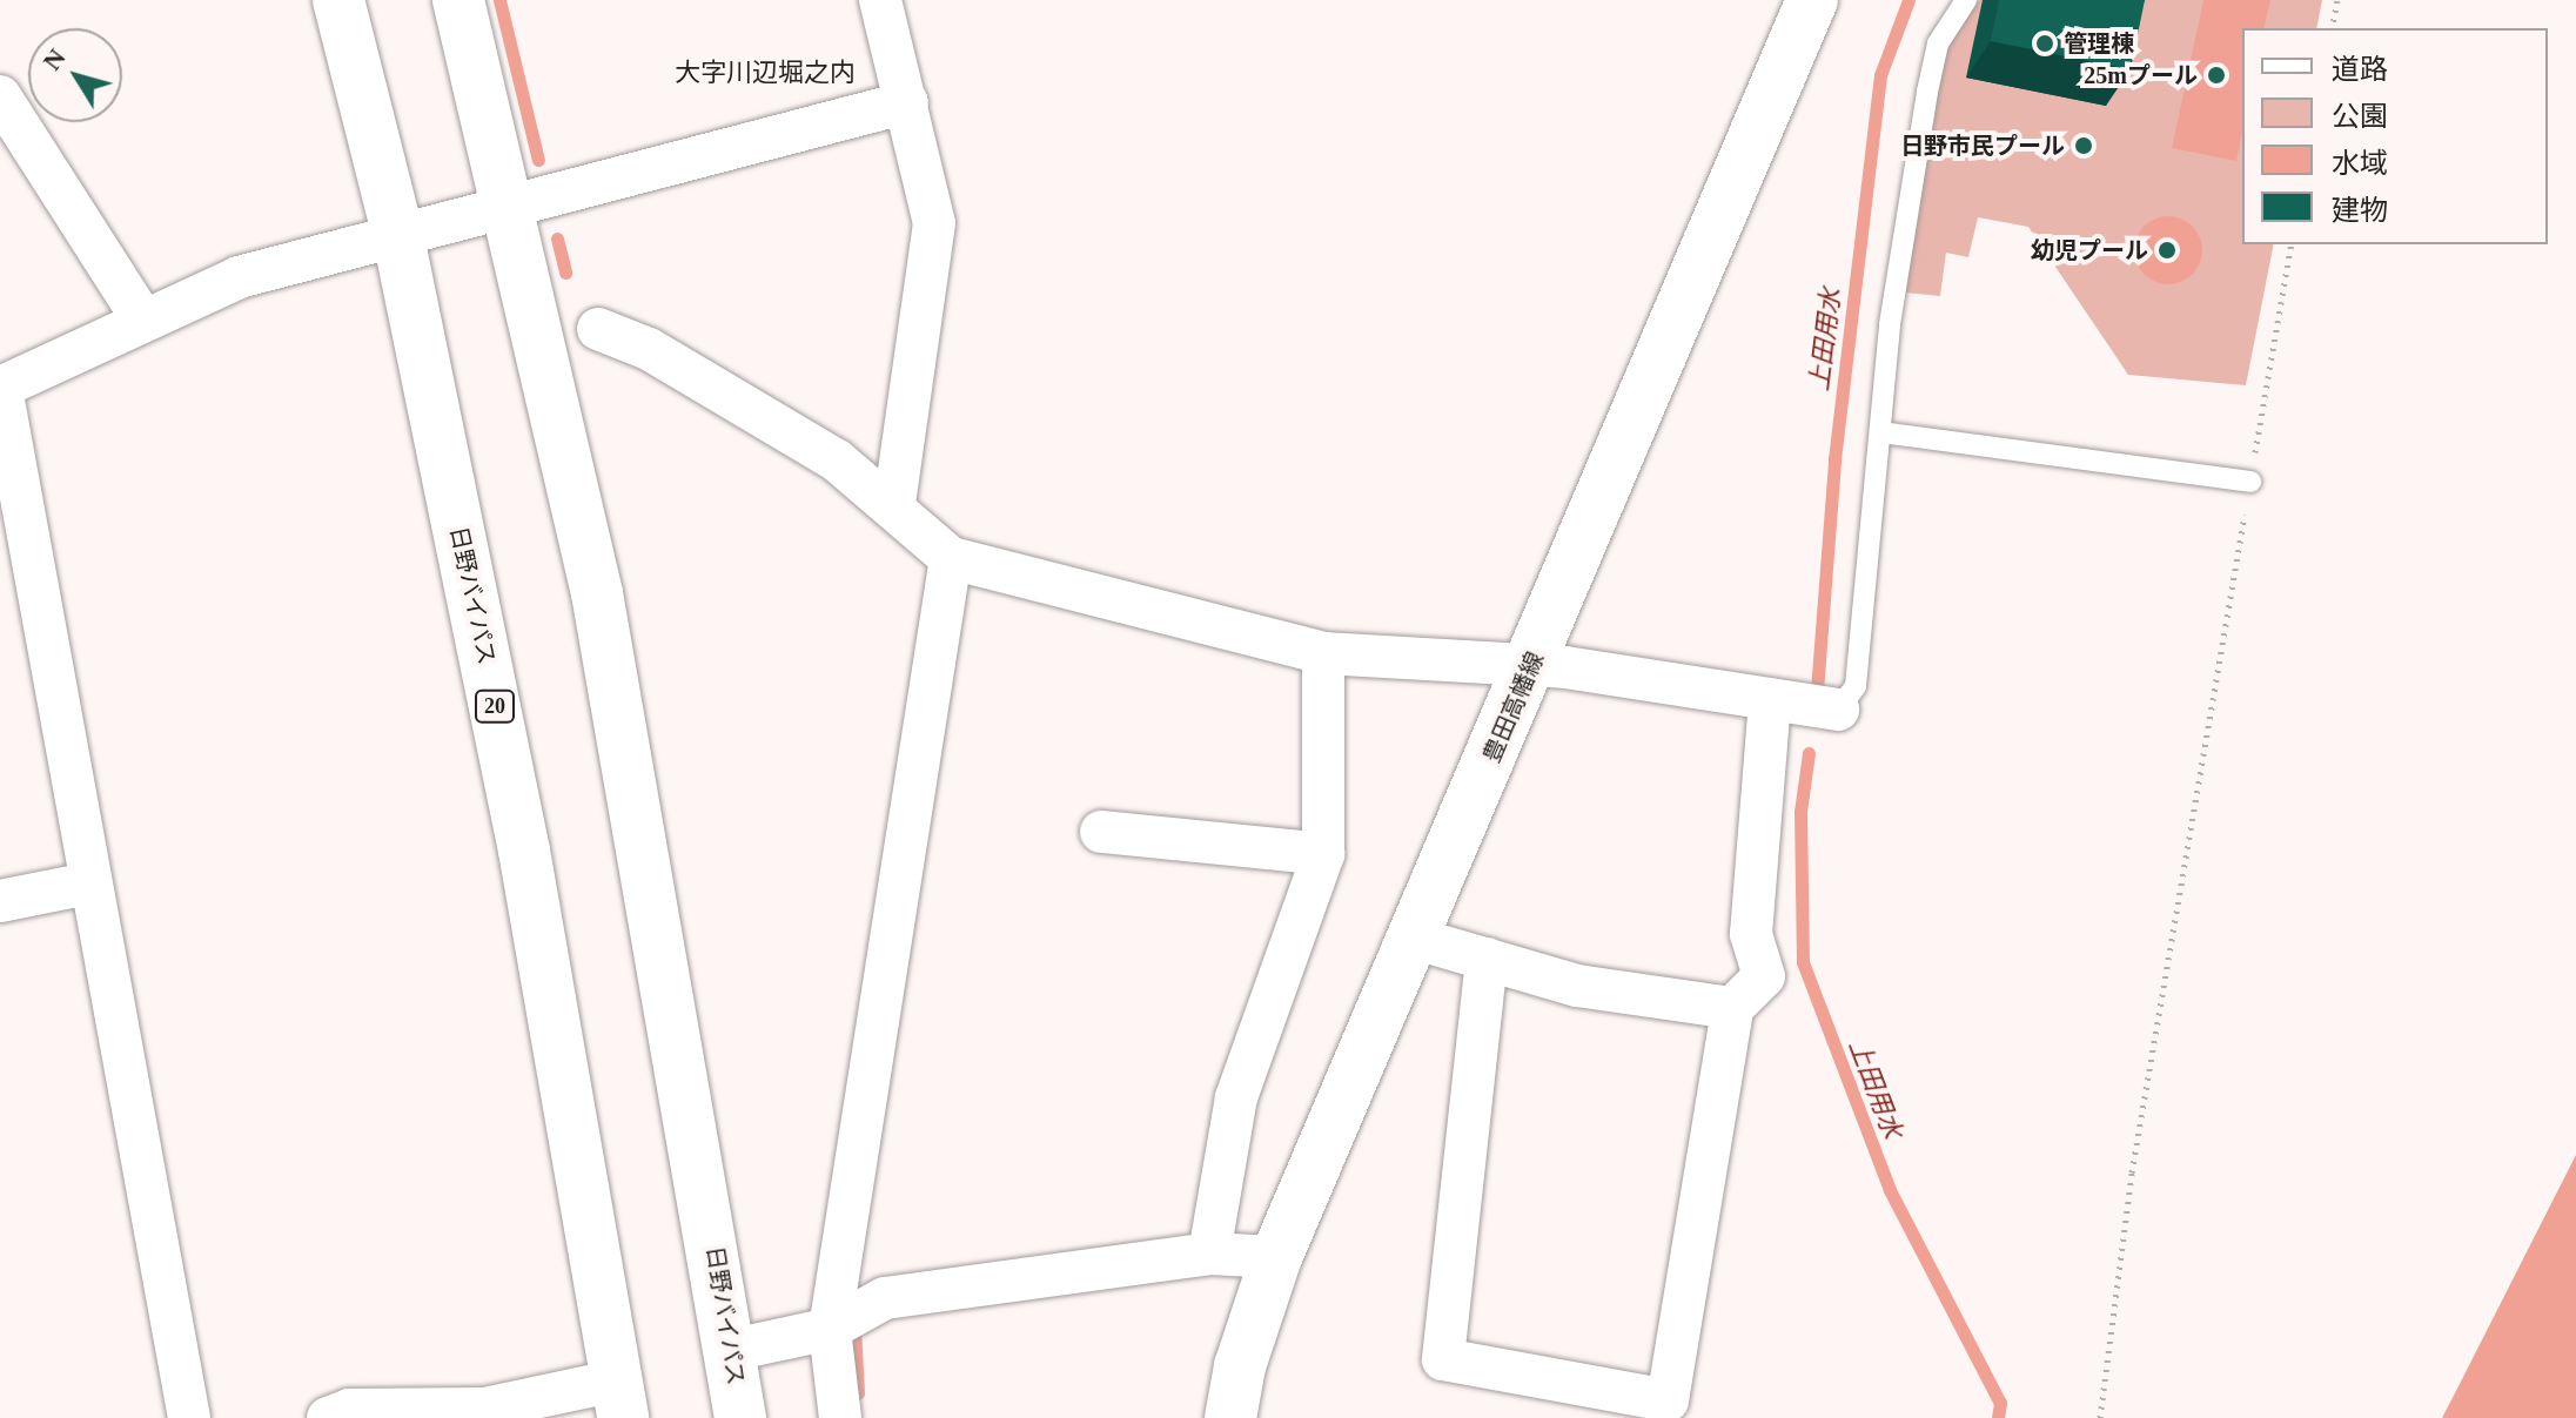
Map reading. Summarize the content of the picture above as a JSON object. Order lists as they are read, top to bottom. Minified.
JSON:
{"streets":{"main road":["日野バイパス","20","豊田高幡線"]},"districts":["大字川辺堀之内"],"water":["上田用水"],"places":["管理棟","25mプール","日野市民プール","幼児プール"],"legend":["道路","公園","水域","建物"],"north":"top left"}
